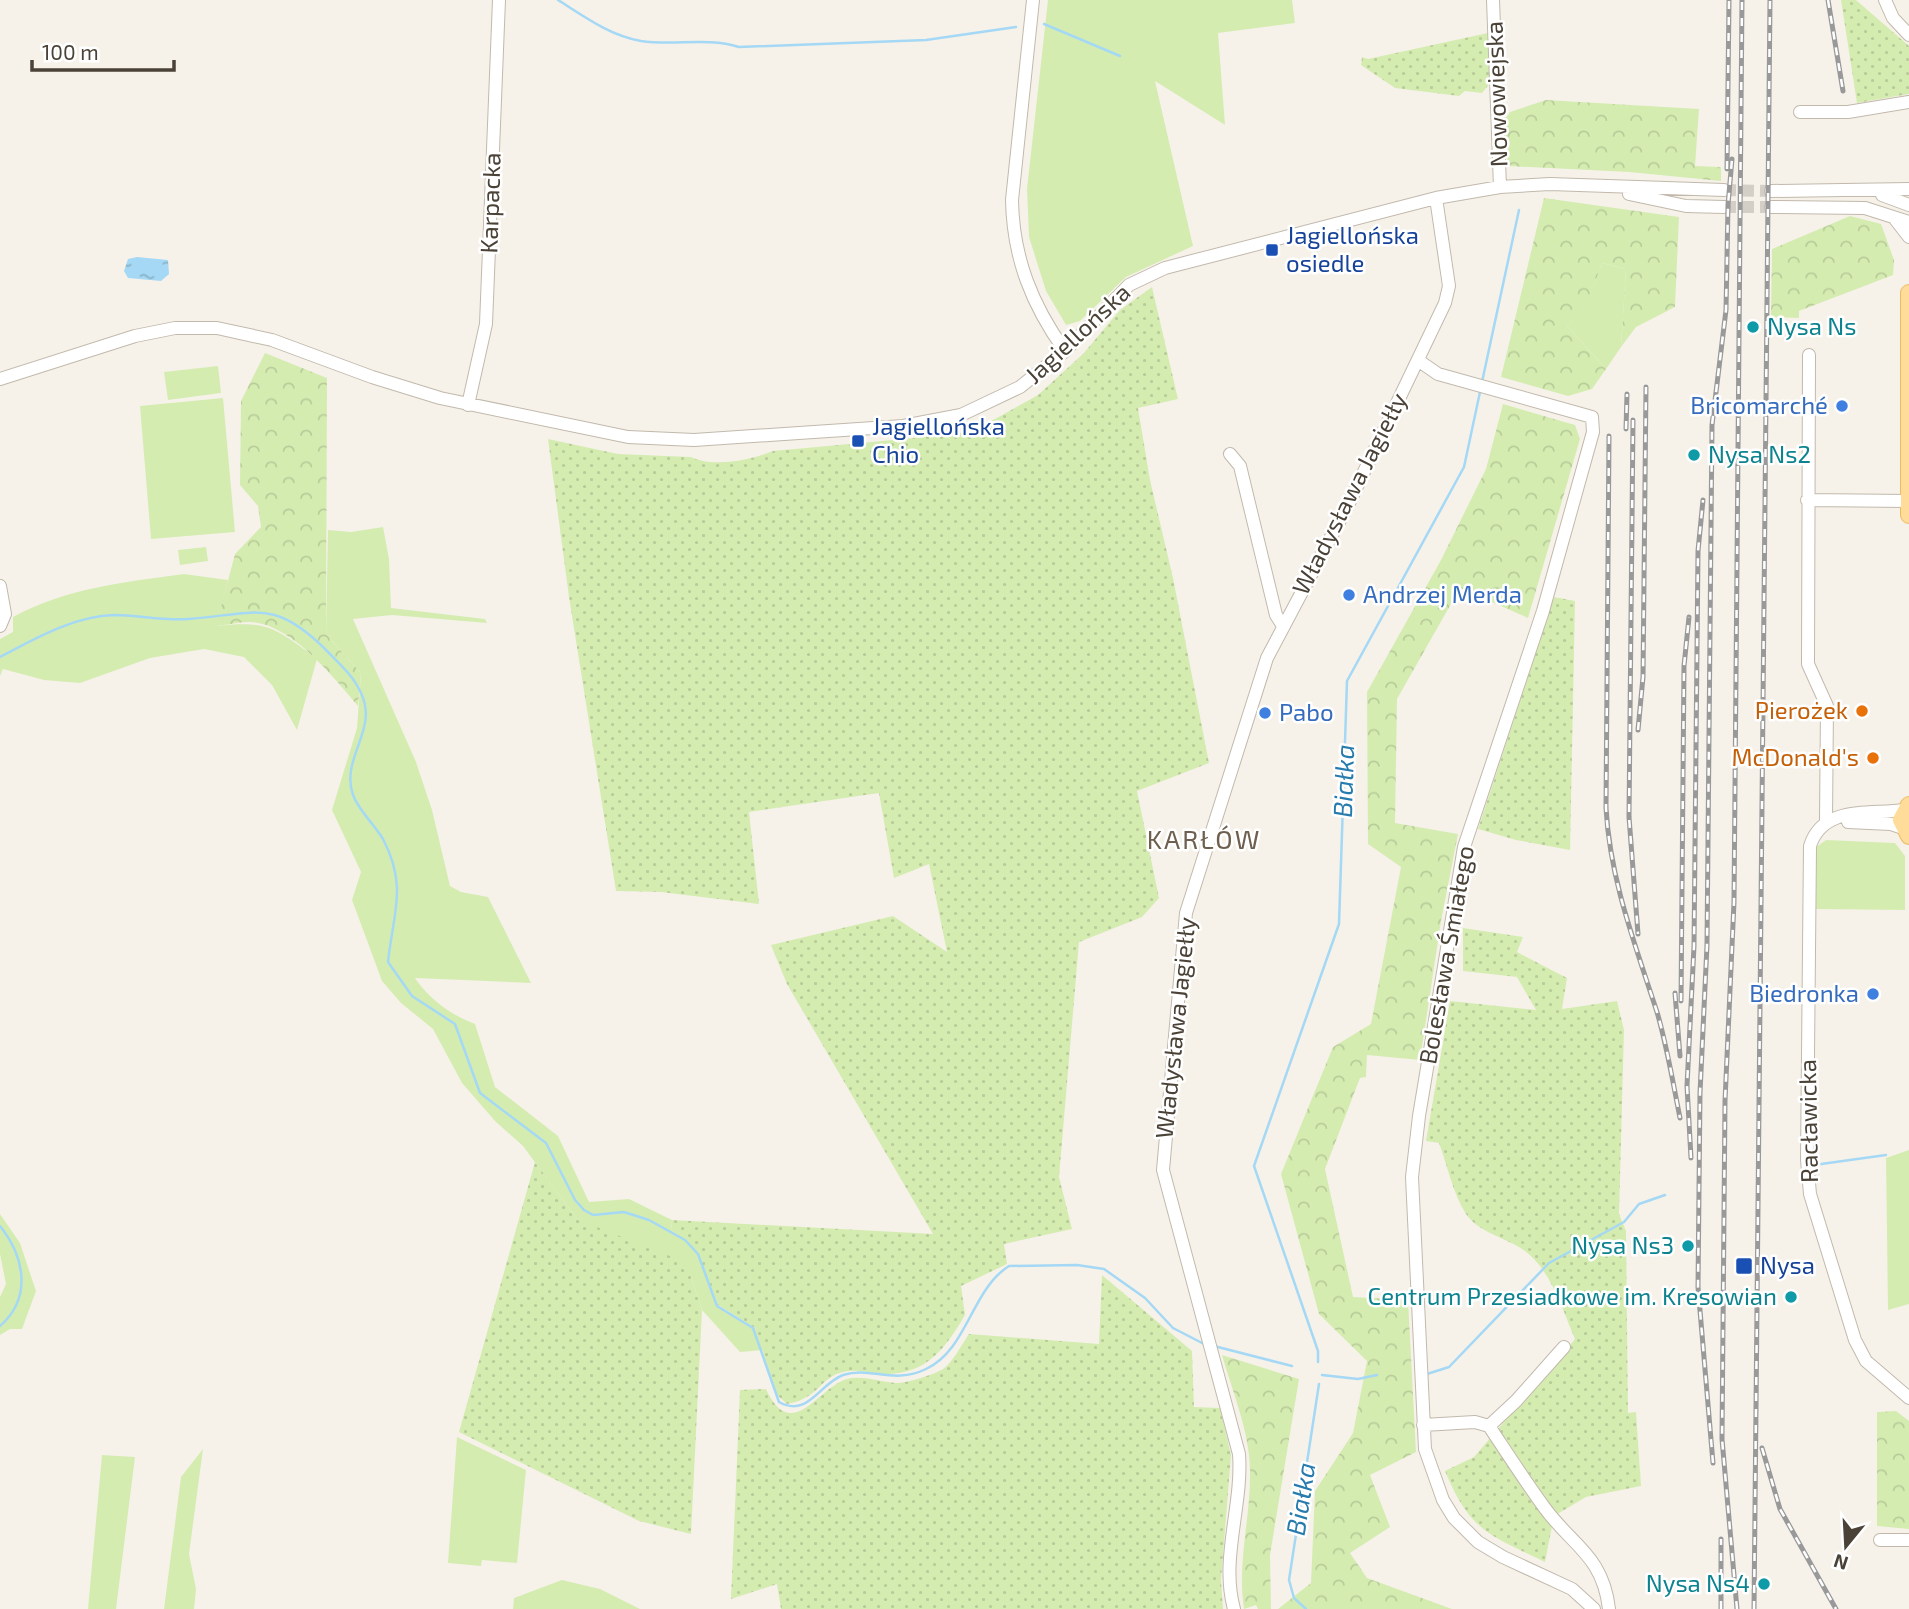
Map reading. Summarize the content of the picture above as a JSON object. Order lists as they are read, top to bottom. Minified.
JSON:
{"streets":{"street":["Nowowiejska","Karpacka","Jagiellońska","Władysława Jagiełły","Bolesława Śmiałego","Racławicka"]},"crossings":[["Nowowiejska","Jagiellońska"],["Karpacka","Jagiellońska"],["Jagiellońska","Władysława Jagiełły"],["Władysława Jagiełły","Bolesława Śmiałego"]],"districts":["KARŁÓW"],"water":["Białka"],"places":{"transit":["Jagiellońska osiedle","Jagiellońska Chio","Nysa"],"other":["Nysa Ns","Bricomarché","Nysa Ns2","Andrzej Merda","Pierożek","Pabo","McDonald's","Biedronka","Nysa Ns3","Centrum Przesiadkowe im. Kresowian","Nysa Ns4"]},"scale_bar":"100 m","north":"bottom"}
